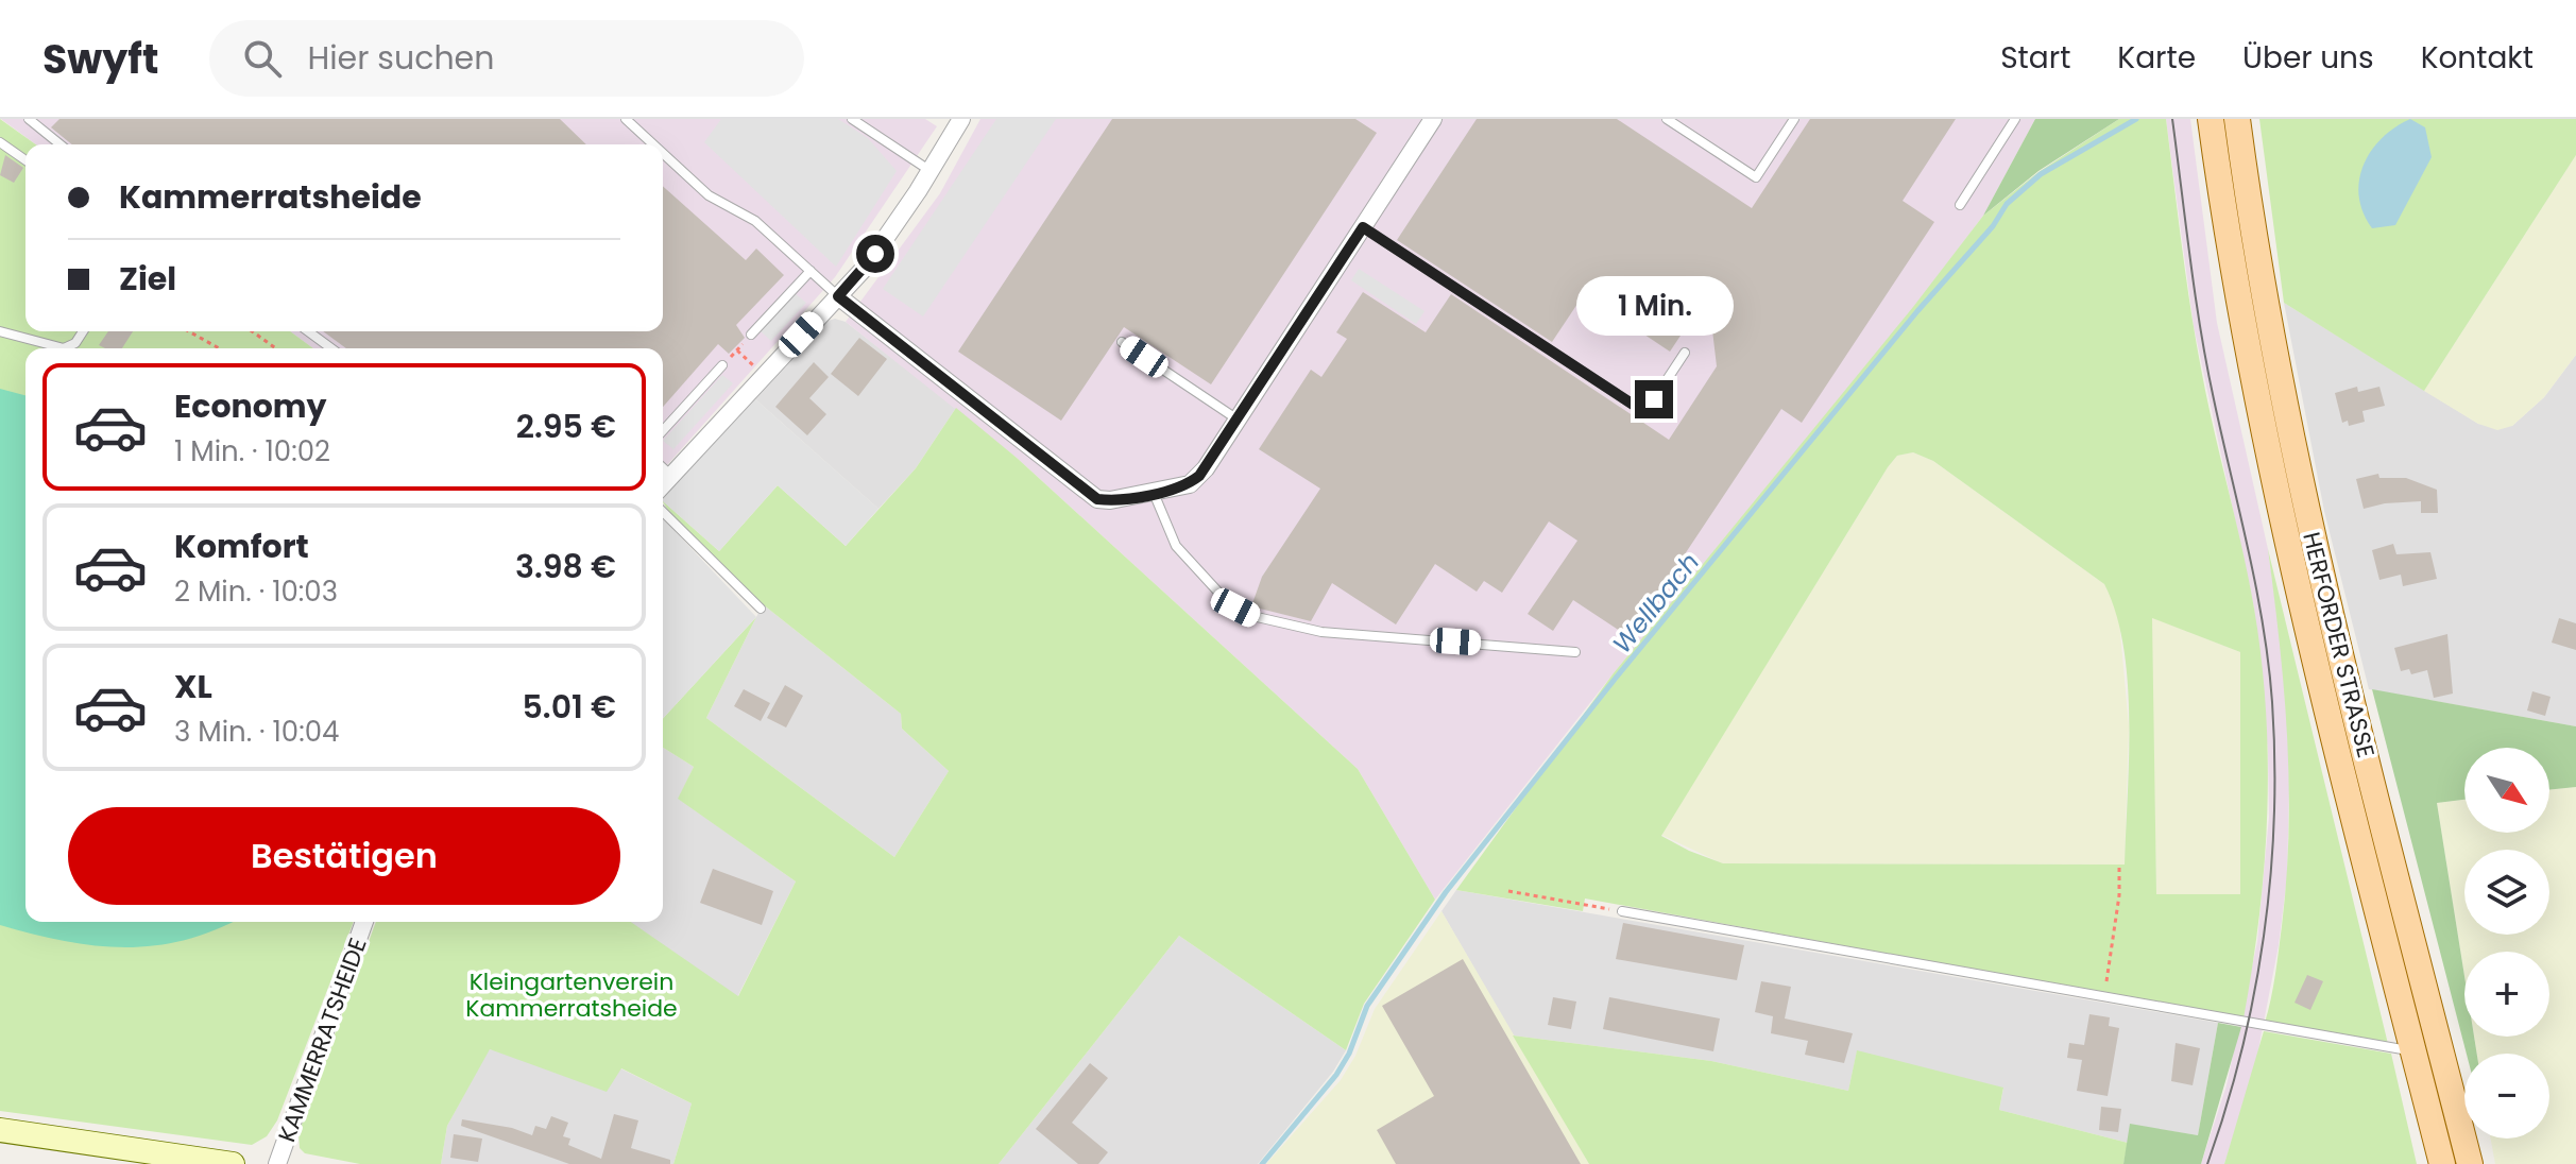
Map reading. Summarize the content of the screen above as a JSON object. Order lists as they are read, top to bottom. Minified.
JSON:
{"streets":{"main road":["HERFORDER STRASSE"],"street":["KAMMERRATSHEIDE"]},"water":["Wellbach"],"parks":["Kleingartenverein Kammerratsheide"],"north":"bottom right","page":{"header":"Swyft","search":"Hier suchen","nav":["Start","Karte","Über uns","Kontakt"],"banner":["Kammerratsheide","Ziel"],"bubble":"1 Min.","list":[{"name":"Economy","note":"1 Min. · 10:02","value":"2.95 €"},{"name":"Komfort","note":"2 Min. · 10:03","value":"3.98 €"},{"name":"XL","note":"3 Min. · 10:04","value":"5.01 €"}],"map_buttons":["+","−"],"buttons":"Bestätigen"}}
